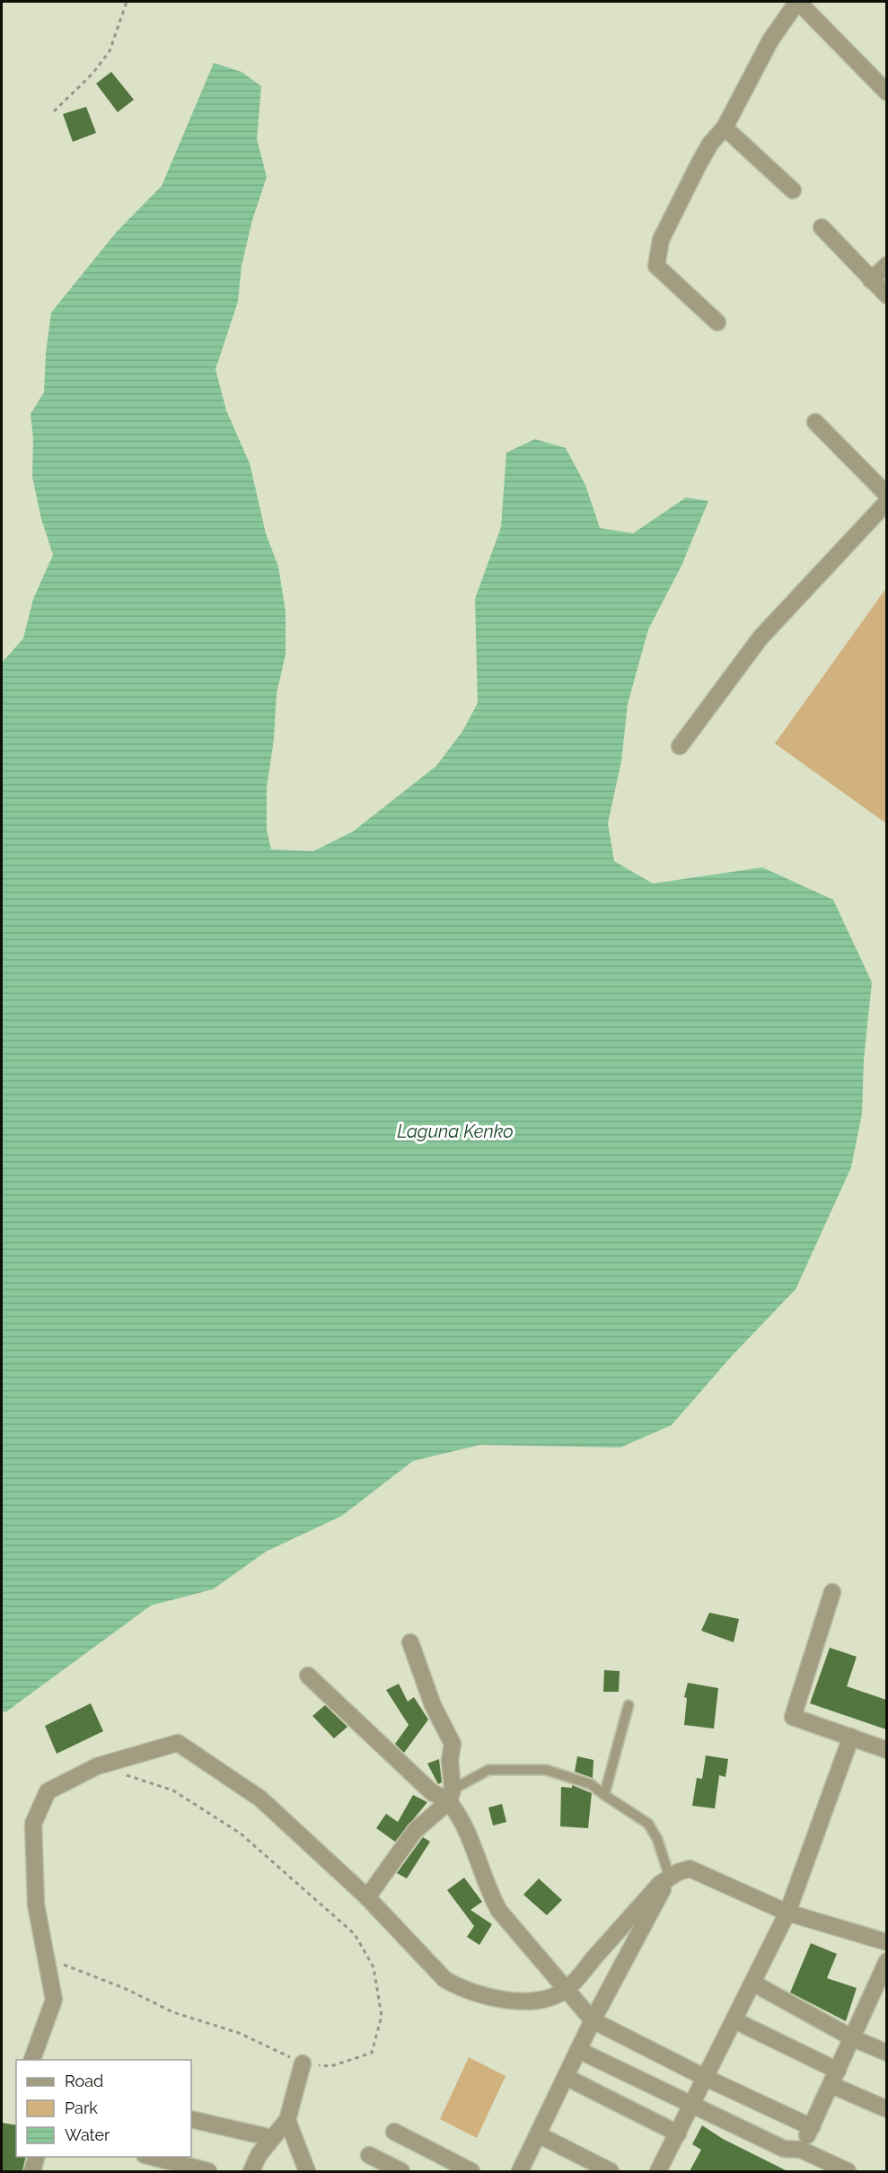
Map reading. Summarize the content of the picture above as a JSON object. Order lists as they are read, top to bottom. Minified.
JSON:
{"water":["Laguna Kenko"],"legend":["Road","Park","Water"]}
